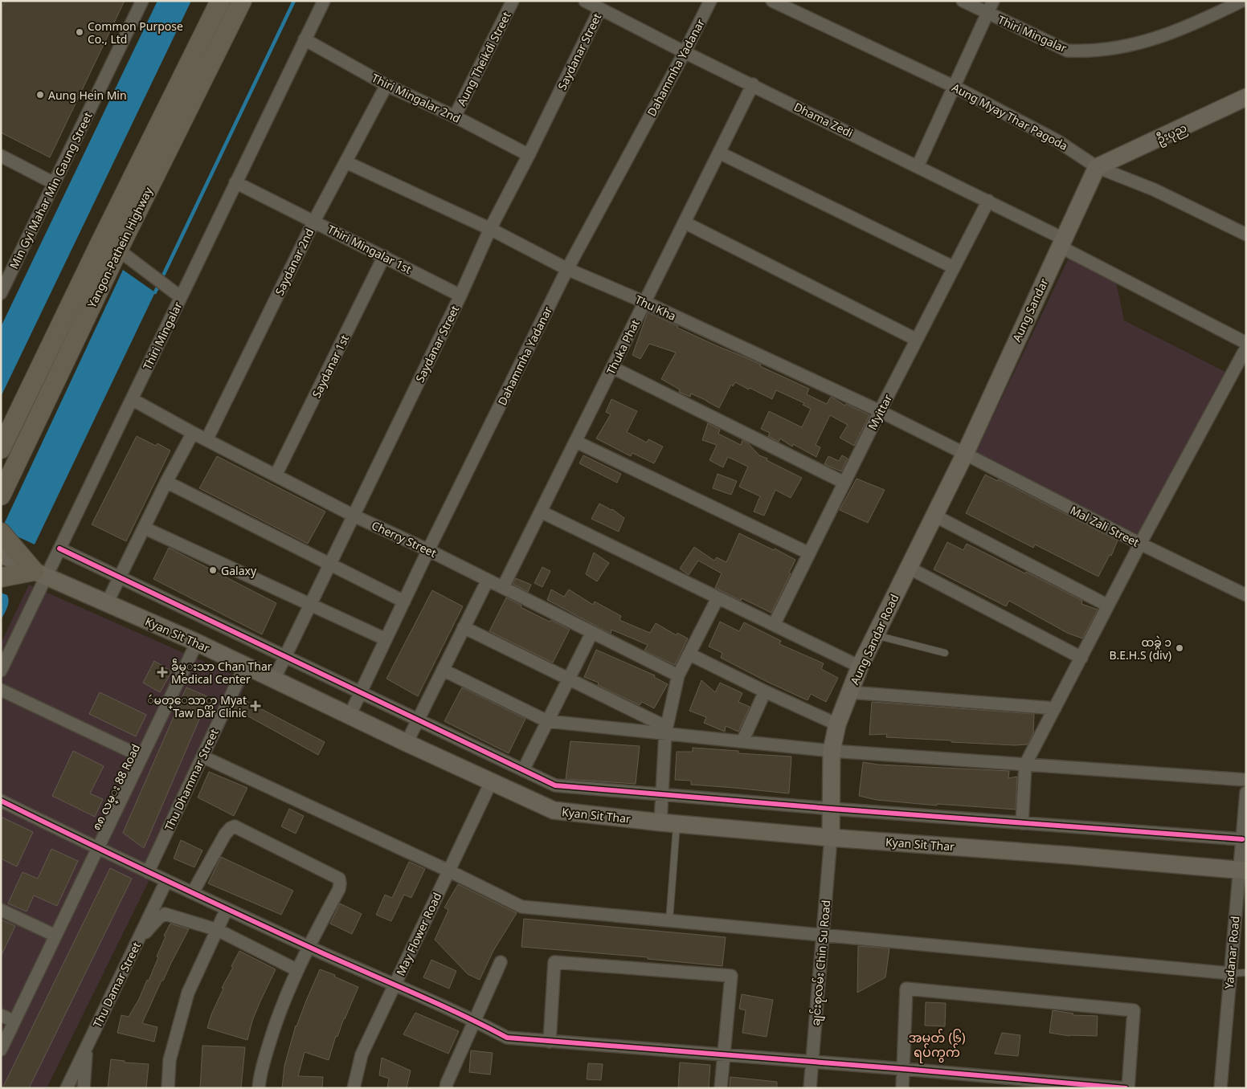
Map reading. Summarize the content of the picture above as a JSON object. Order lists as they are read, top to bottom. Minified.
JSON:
{"streets":{"main road":["ဦးပုည","Yangon-Pathein Highway","Aung Sandar","Kyan Sit Thar","Aung Sandar Road"],"street":["Thiri Mingalar","Saydanar Street","Aung Theikdi Street","Dahammha Yadanar","Thiri Mingalar 2nd","Aung Myay Thar Pagoda","Dhama Zedi","Min Gyi Mahar Min Gaung Street","Thiri Mingalar 1st","Saydanar 2nd","Thu Kha","Thuka Phat","Saydanar 1st","Myittar","Mal Zali Street","Cherry Street","Thu Dhammar Street","၈၈ လမ္း 88 Road","May Flower Road","Yadanar Road","ချင်းစုလမ်း Chin Su Road","Thu Damar Street"]},"crossings":[["Thiri Mingalar","Thiri Mingalar 2nd"],["Thiri Mingalar","Thiri Mingalar 1st"],["Thiri Mingalar","Cherry Street"],["Thiri Mingalar","Kyan Sit Thar"],["Saydanar Street","Thiri Mingalar 2nd"],["Saydanar Street","Dhama Zedi"],["Saydanar Street","Thiri Mingalar 1st"],["Saydanar Street","Thu Kha"],["Saydanar Street","Cherry Street"],["Saydanar Street","Kyan Sit Thar"],["Aung Theikdi Street","Thiri Mingalar 2nd"],["Dahammha Yadanar","Dhama Zedi"],["Dahammha Yadanar","Thu Kha"],["Dahammha Yadanar","Cherry Street"],["Dahammha Yadanar","Kyan Sit Thar"],["Thiri Mingalar 2nd","Saydanar 2nd"],["Aung Myay Thar Pagoda","ဦးပုည"],["Aung Myay Thar Pagoda","Aung Sandar"],["Dhama Zedi","Aung Sandar"],["Dhama Zedi","Thuka Phat"],["Dhama Zedi","Myittar"],["ဦးပုည","Aung Sandar"],["Thiri Mingalar 1st","Saydanar 2nd"],["Thiri Mingalar 1st","Saydanar 1st"],["Saydanar 2nd","Thu Kha"],["Saydanar 2nd","Cherry Street"],["Thu Kha","Aung Sandar"],["Thu Kha","Thuka Phat"],["Thu Kha","Myittar"],["Thu Kha","Mal Zali Street"],["Thu Kha","Aung Sandar Road"],["Aung Sandar","Mal Zali Street"],["Aung Sandar","Aung Sandar Road"],["Thuka Phat","Cherry Street"],["Saydanar 1st","Cherry Street"],["Mal Zali Street","Aung Sandar Road"],["Kyan Sit Thar","Aung Sandar Road"],["Kyan Sit Thar","Thu Dhammar Street"],["Kyan Sit Thar","၈၈ လမ္း 88 Road"],["Kyan Sit Thar","May Flower Road"],["Kyan Sit Thar","Yadanar Road"],["Kyan Sit Thar","ချင်းစုလမ်း Chin Su Road"],["Aung Sandar Road","ချင်းစုလမ်း Chin Su Road"]],"districts":["အမှတ် (၆) ရပ်ကွက်"],"places":{"other":["Common Purpose Co., Ltd","Aung Hein Min","Galaxy","ထခွဲ ၁ B.E.H.S (div)"],"health":["ခဵမ္းသာ Chan Thar Medical Center","ဴမတ္ေသာ္တာ Myat Taw Dar Clinic"]}}
